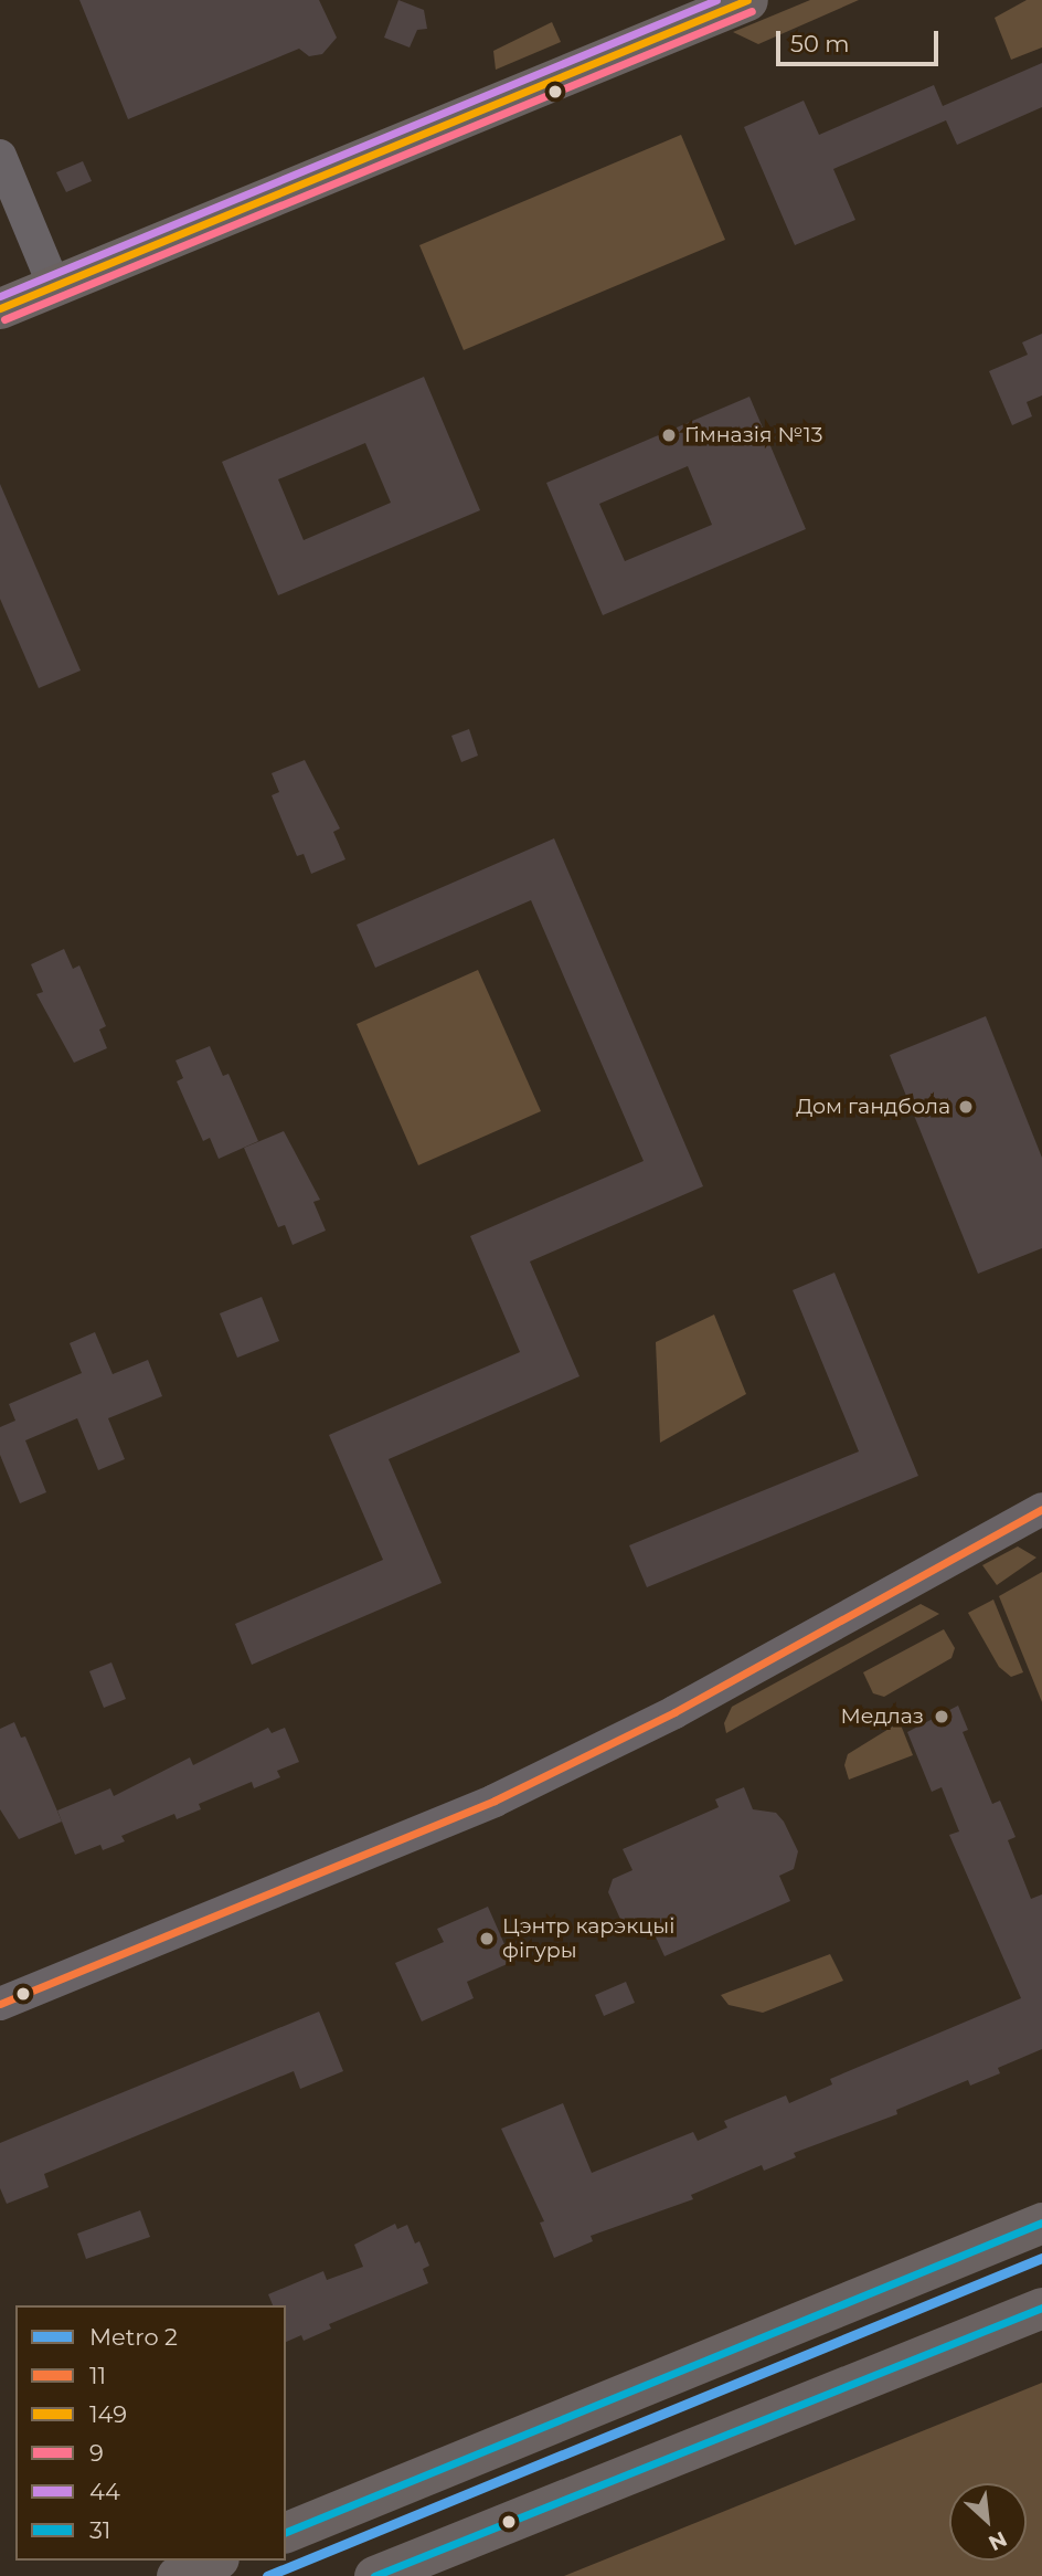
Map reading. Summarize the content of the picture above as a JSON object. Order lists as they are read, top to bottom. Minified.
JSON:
{"places":["Гімназія №13","Дом гандбола","Медлаз","Цэнтр карэкцыі фігуры"],"lines":["transit line 149","transit line 44","transit line 9","transit line 11","transit line 31","metro line 2"],"legend":["Metro 2","11","149","9","44","31"],"scale_bar":"50 m","north":"bottom right"}
